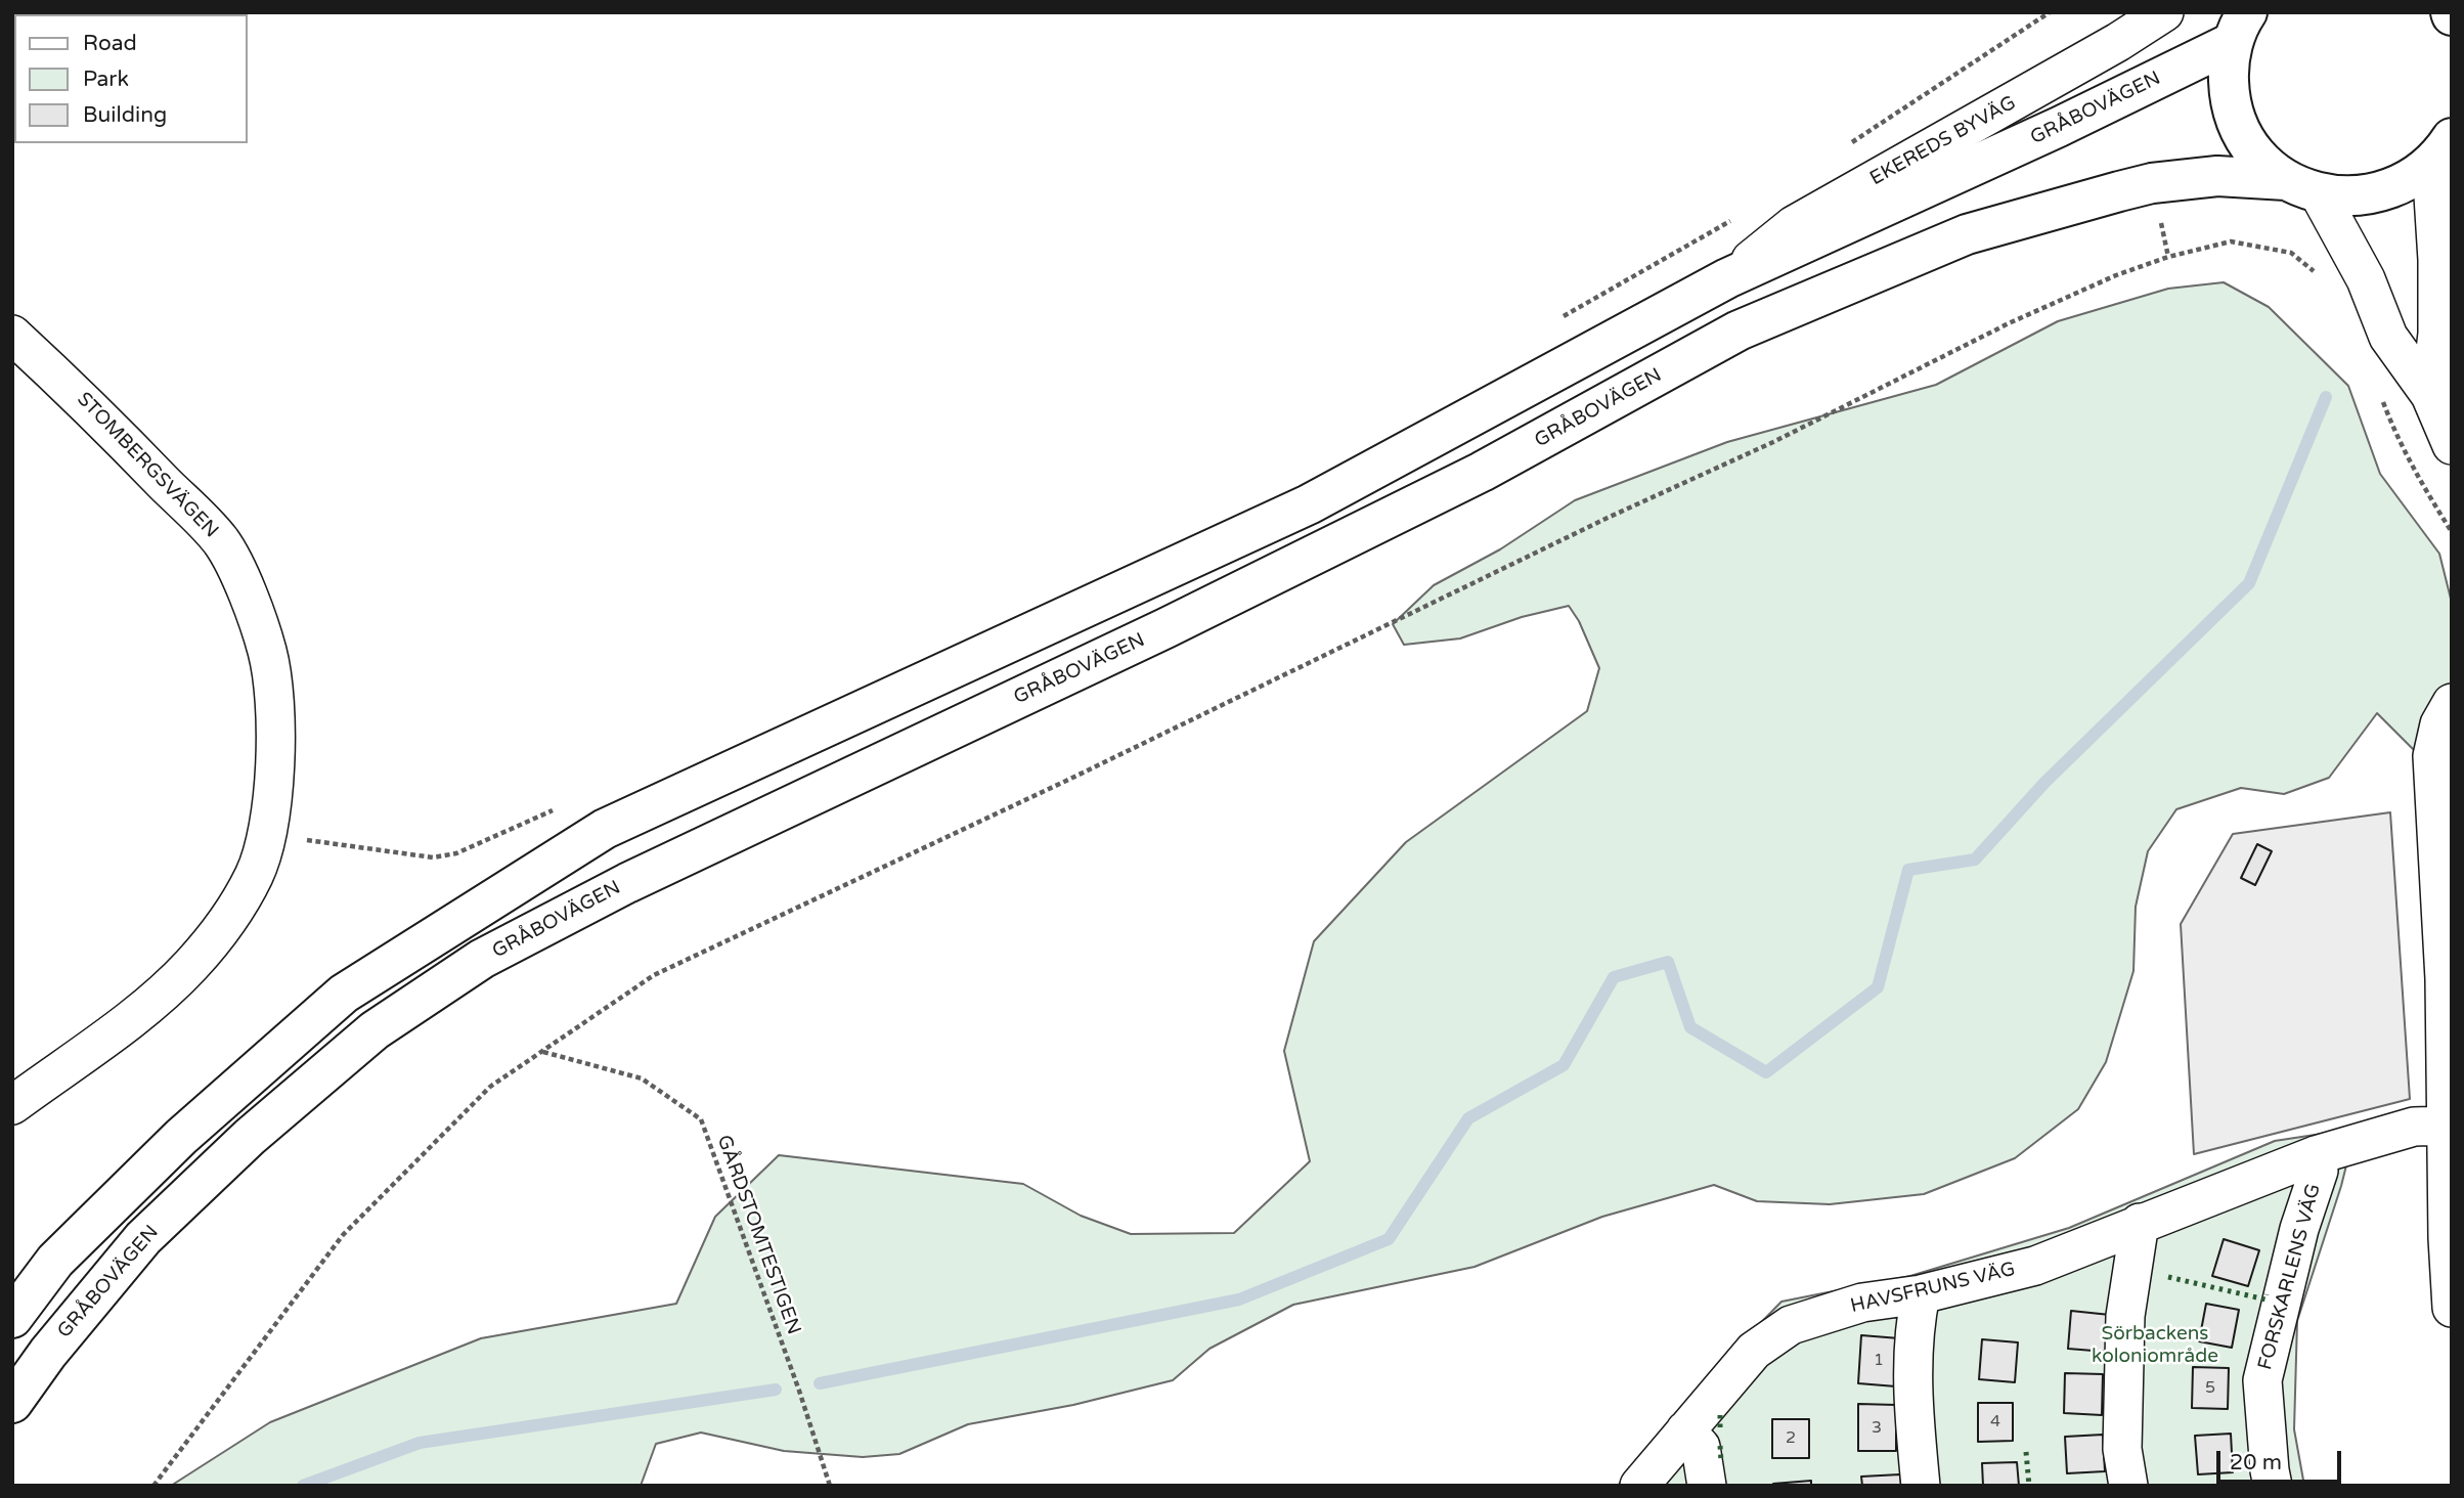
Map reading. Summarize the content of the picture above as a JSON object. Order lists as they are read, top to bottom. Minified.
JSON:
{"streets":{"main road":["GRÅBOVÄGEN"],"street":["EKEREDS BYVÄG","STOMBERGSVÄGEN","FORSKARLENS VÄG","HAVSFRUNS VÄG"],"path":["GÅRDSTOMTESTIGEN"]},"crossings":[["GRÅBOVÄGEN","EKEREDS BYVÄG"],["FORSKARLENS VÄG","HAVSFRUNS VÄG"]],"parks":["Sörbackens koloniområde"],"house_numbers":["1","5","4","3","2"],"legend":["Road","Park","Building"],"scale_bar":"20 m"}
